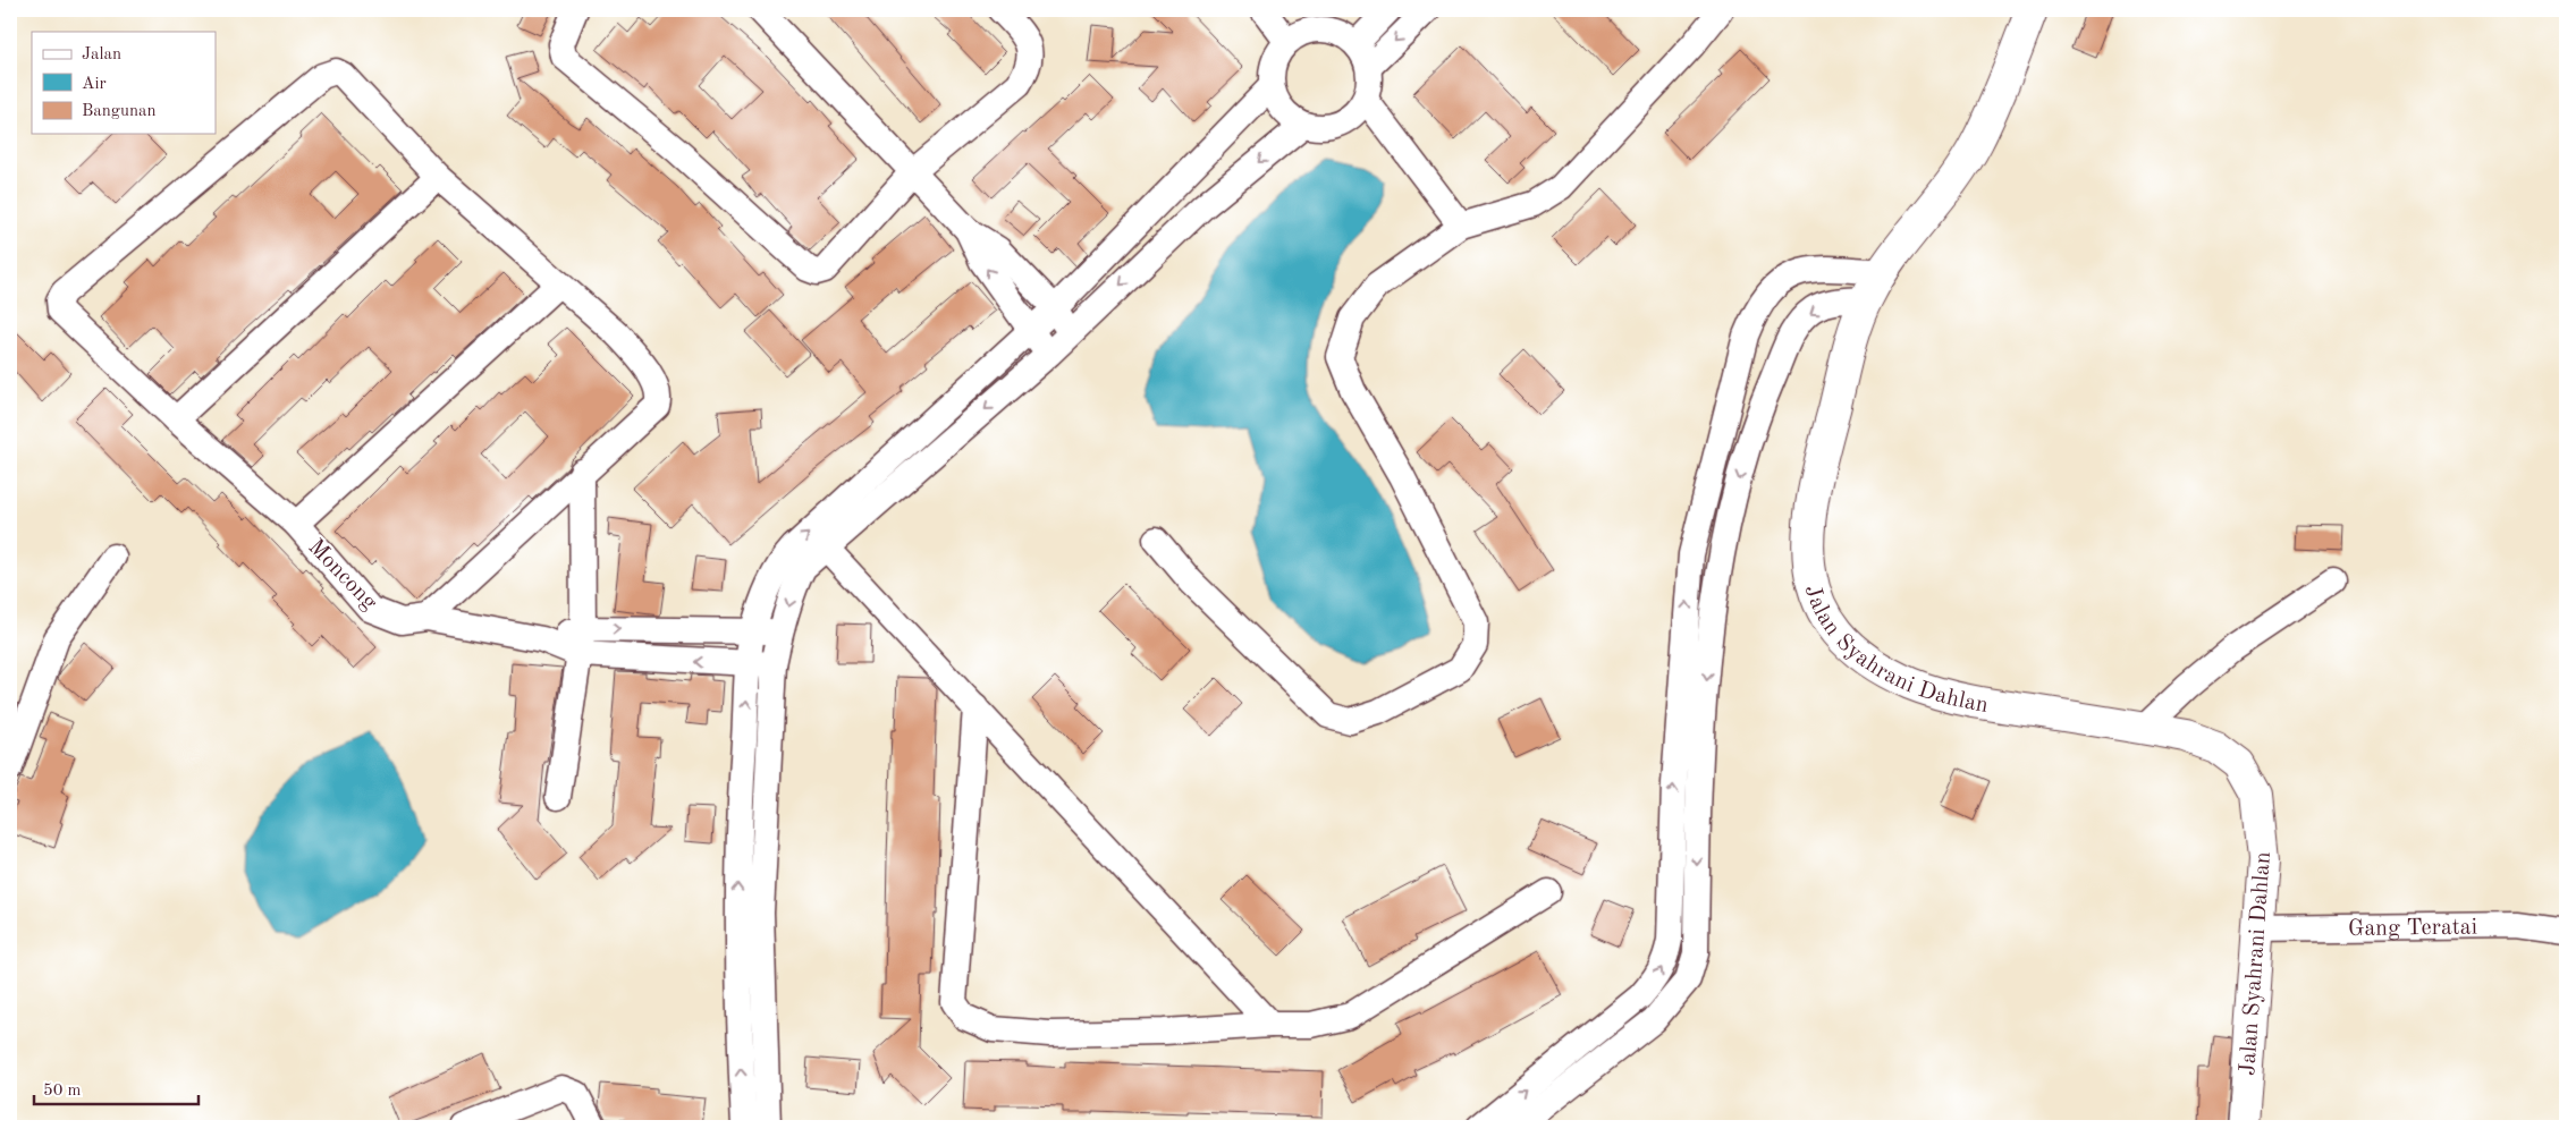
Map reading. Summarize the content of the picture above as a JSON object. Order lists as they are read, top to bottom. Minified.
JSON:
{"streets":{"street":["Moncong","Jalan Syahrani Dahlan","Gang Teratai"]},"crossings":[["Jalan Syahrani Dahlan","Gang Teratai"]],"legend":["Jalan","Air","Bangunan"],"scale_bar":"50 m"}
